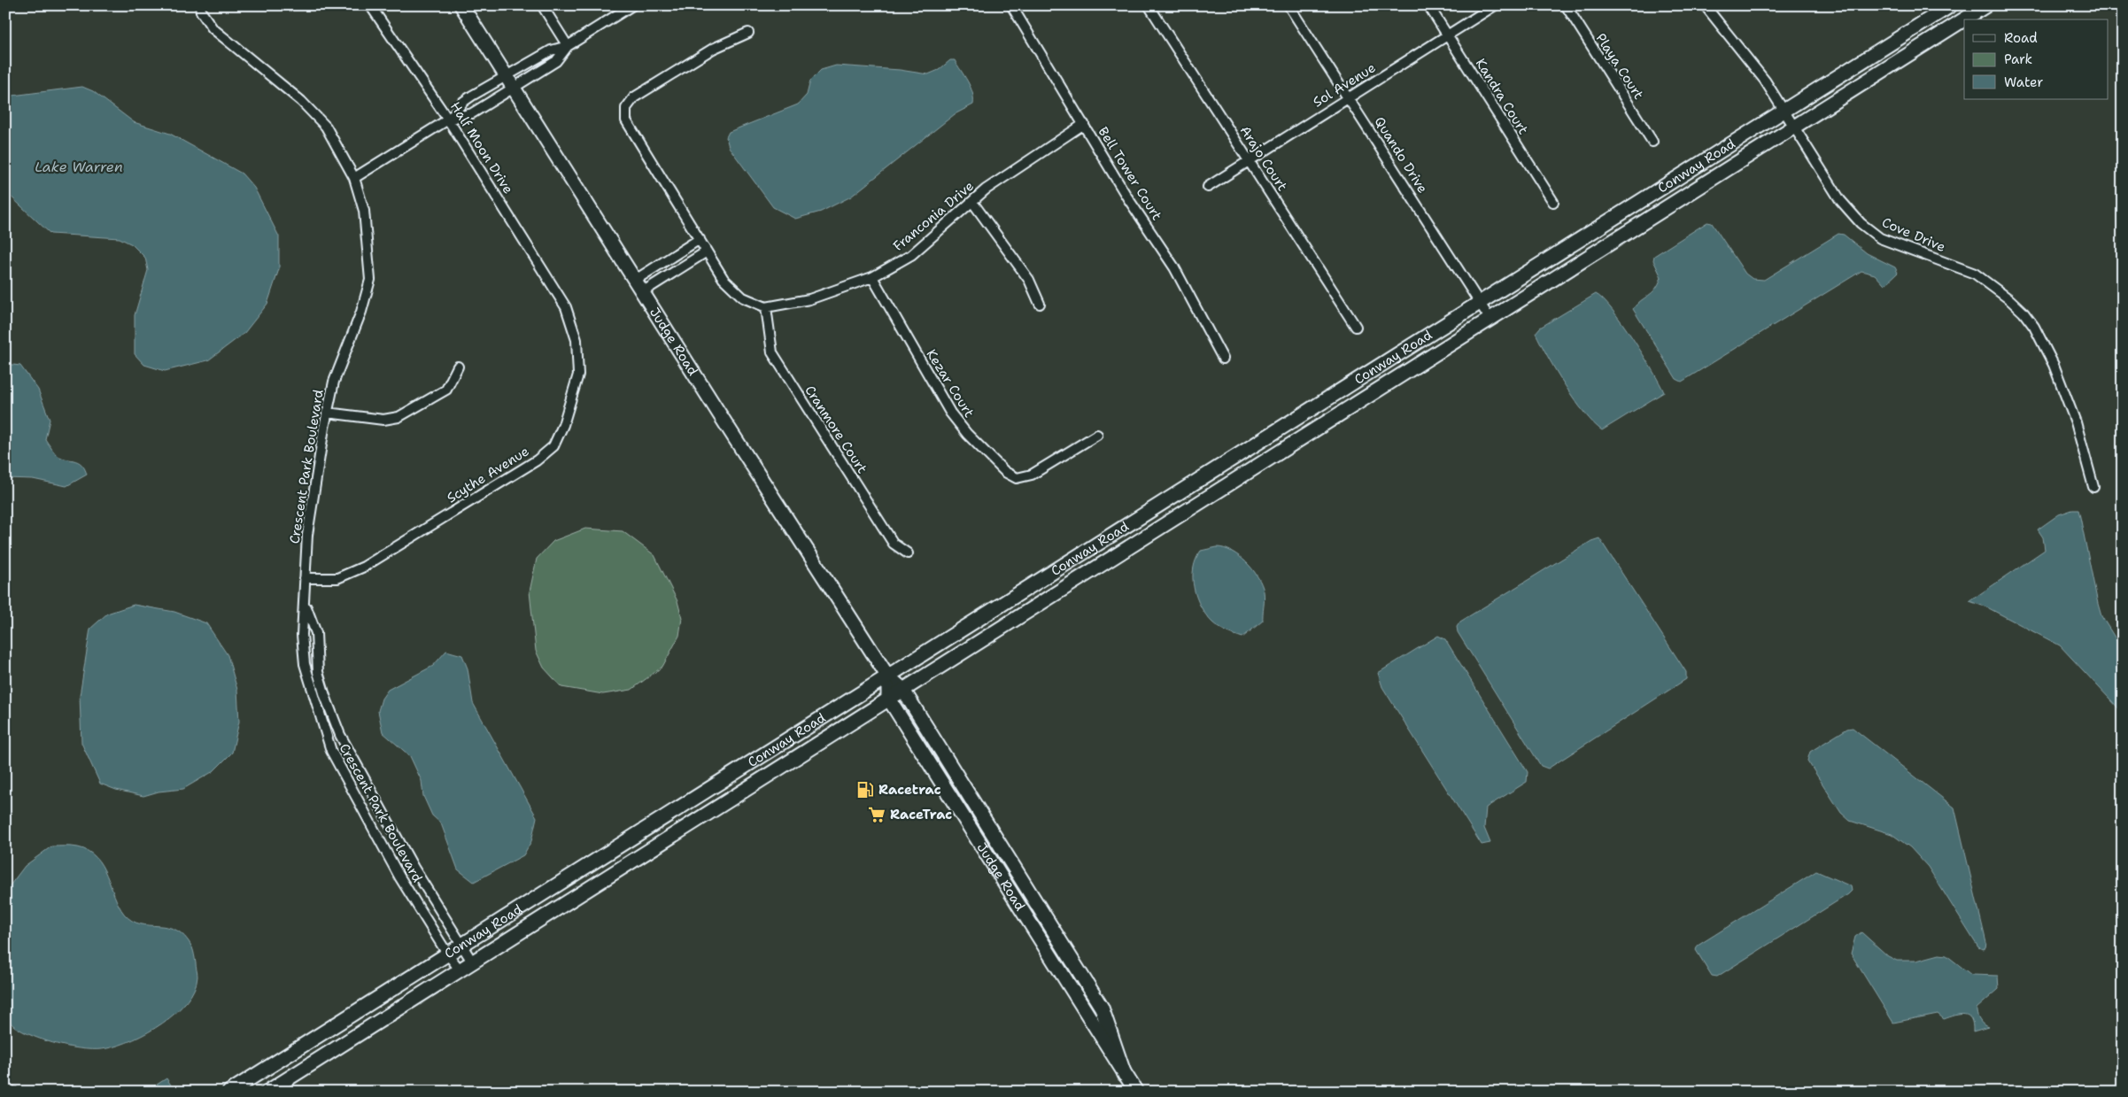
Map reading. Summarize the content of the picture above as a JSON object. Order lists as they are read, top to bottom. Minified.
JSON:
{"streets":{"main road":["Conway Road","Judge Road"],"street":["Playa Court","Sol Avenue","Kandra Court","Half Moon Drive","Quando Drive","Arajo Court","Bell Tower Court","Franconia Drive","Cove Drive","Kezar Court","Cranmore Court","Crescent Park Boulevard","Scythe Avenue"]},"crossings":[["Sol Avenue","Kandra Court"],["Sol Avenue","Quando Drive"],["Sol Avenue","Arajo Court"],["Half Moon Drive","Scythe Avenue"],["Quando Drive","Conway Road"],["Conway Road","Cove Drive"],["Conway Road","Judge Road"],["Conway Road","Crescent Park Boulevard"],["Bell Tower Court","Franconia Drive"],["Franconia Drive","Kezar Court"],["Franconia Drive","Cranmore Court"],["Crescent Park Boulevard","Scythe Avenue"]],"water":["Lake Warren"],"places":{"fuel station":["Racetrac"],"supermarket":["RaceTrac"]},"legend":["Road","Park","Water"]}
